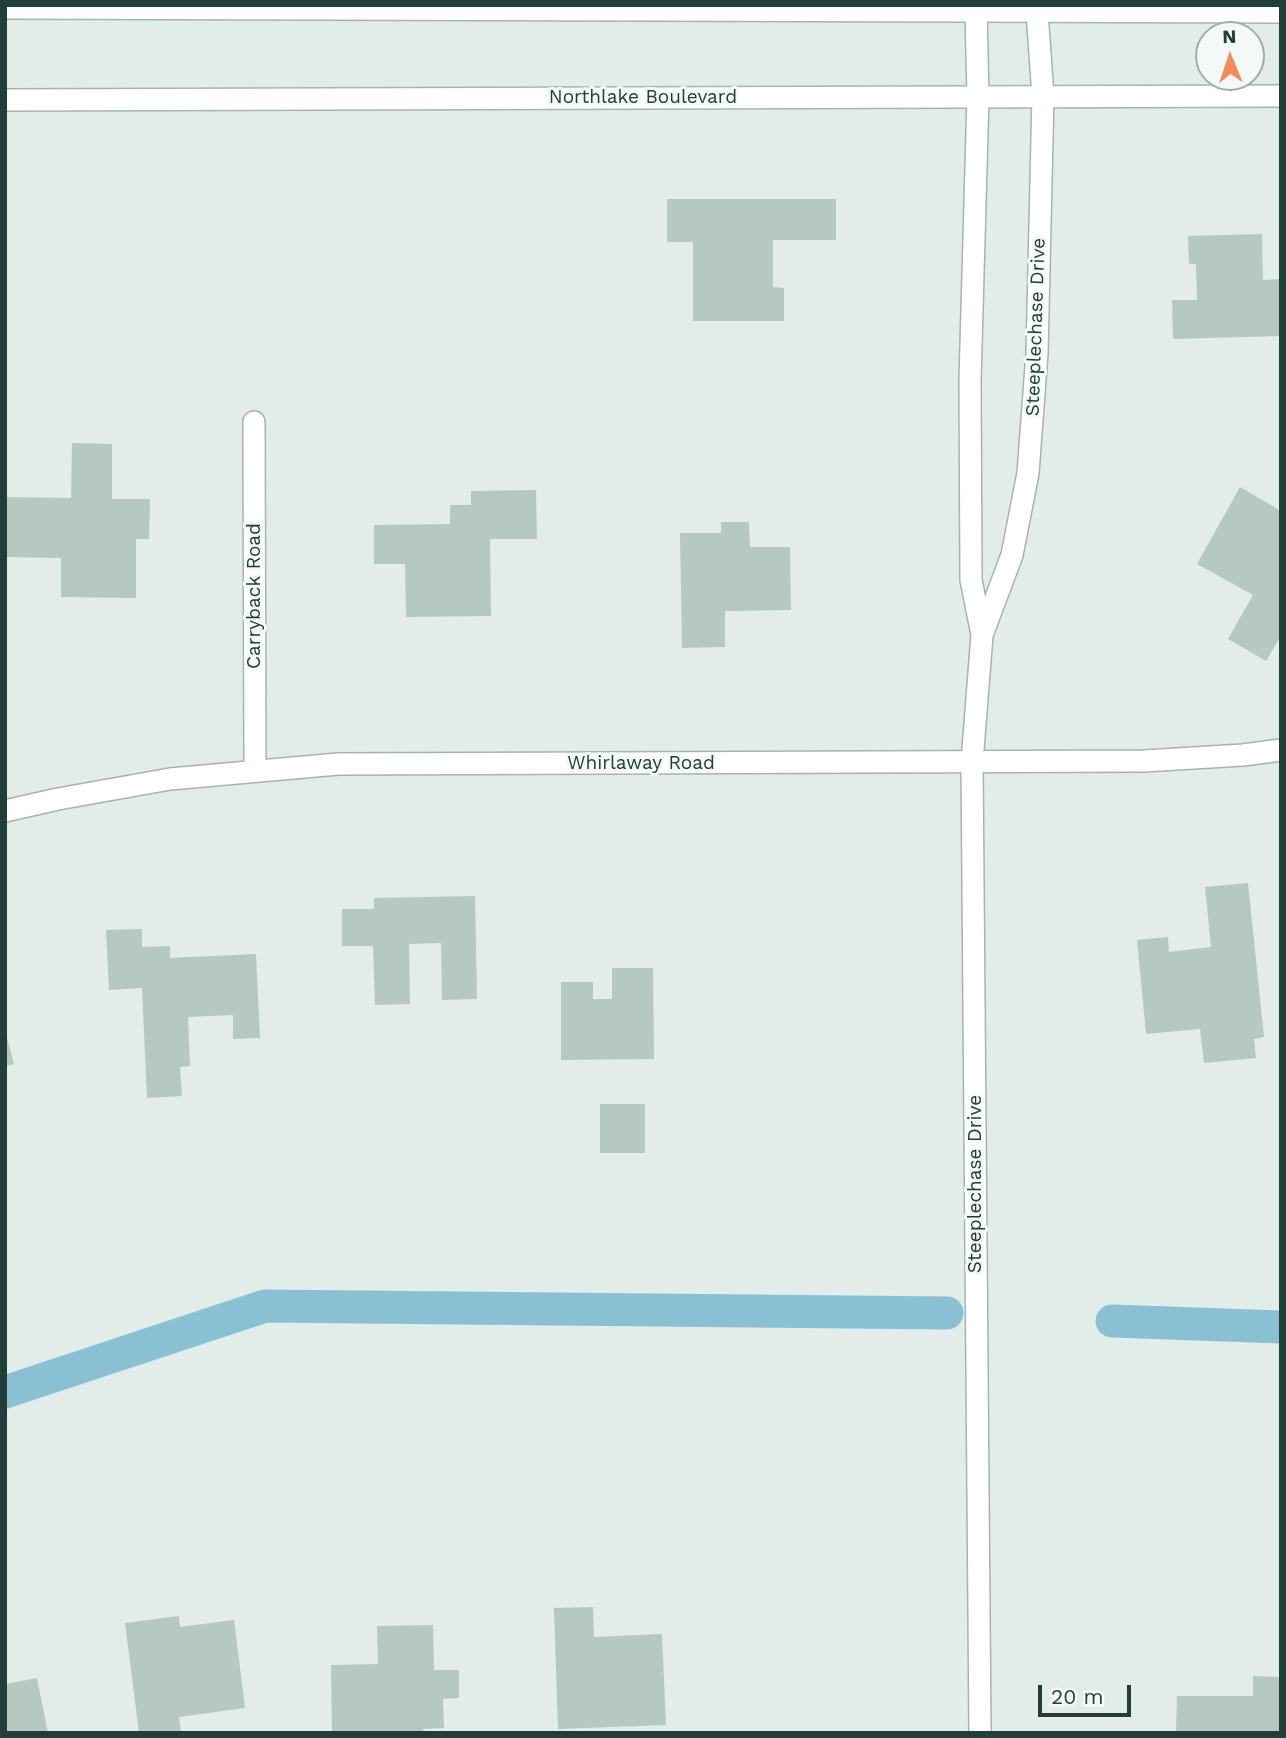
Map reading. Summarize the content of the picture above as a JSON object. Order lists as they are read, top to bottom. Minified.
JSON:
{"streets":{"street":["Northlake Boulevard","Steeplechase Drive","Carryback Road","Whirlaway Road"]},"crossings":[["Northlake Boulevard","Steeplechase Drive"],["Steeplechase Drive","Whirlaway Road"],["Carryback Road","Whirlaway Road"]],"scale_bar":"20 m","north":"top"}
